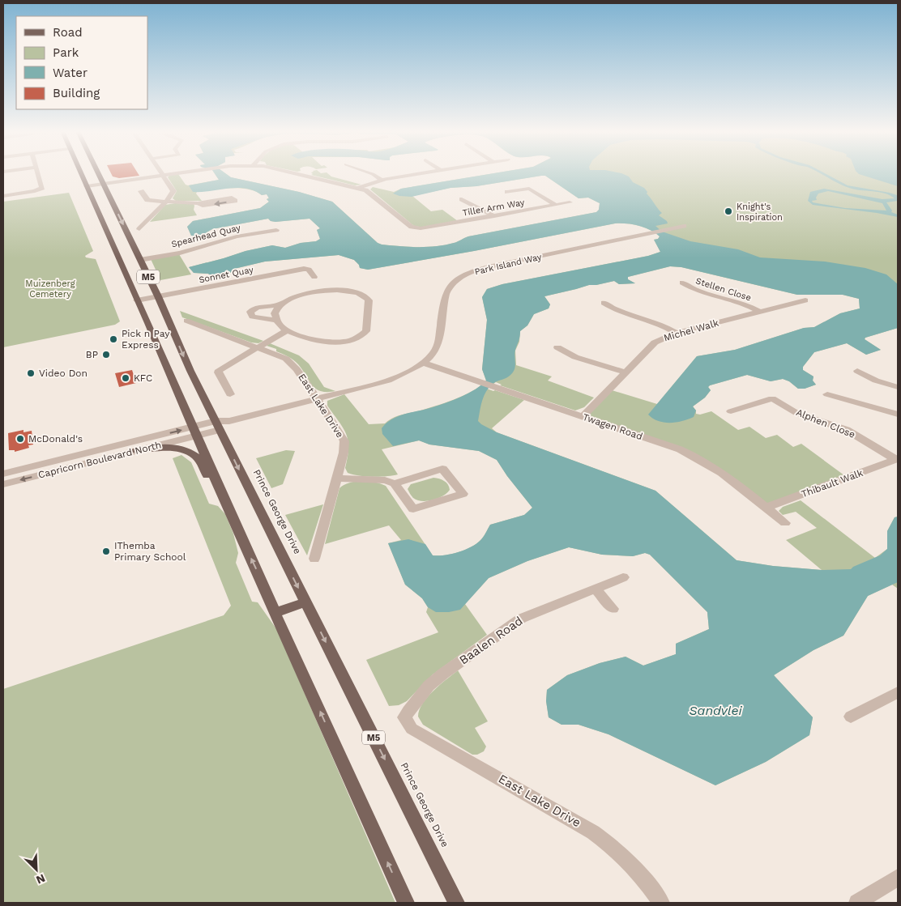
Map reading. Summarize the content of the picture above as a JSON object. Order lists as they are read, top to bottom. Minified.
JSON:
{"streets":{"main road":["M5","Prince George Drive"],"street":["Tiller Arm Way","Spearhead Quay","Park Island Way","Sonnet Quay","Stellen Close","Michel Walk","East Lake Drive","Alphen Close","Twagen Road","Capricorn Boulevard North","Thibault Walk","Baalen Road"]},"crossings":[["Spearhead Quay","Prince George Drive"],["Park Island Way","East Lake Drive"],["Park Island Way","Twagen Road"],["Park Island Way","Prince George Drive"],["Sonnet Quay","M5"],["Sonnet Quay","Prince George Drive"],["M5","Capricorn Boulevard North"],["Stellen Close","Michel Walk"],["Michel Walk","Twagen Road"],["East Lake Drive","Baalen Road"],["Alphen Close","Thibault Walk"],["Twagen Road","Thibault Walk"]],"water":["Sandvlei"],"parks":["Muizenberg Cemetery"],"places":["Knight's Inspiration","Pick n Pay Express","BP","Video Don","KFC","McDonald's","IThemba Primary School"],"legend":["Road","Park","Water","Building"],"north":"bottom right"}
